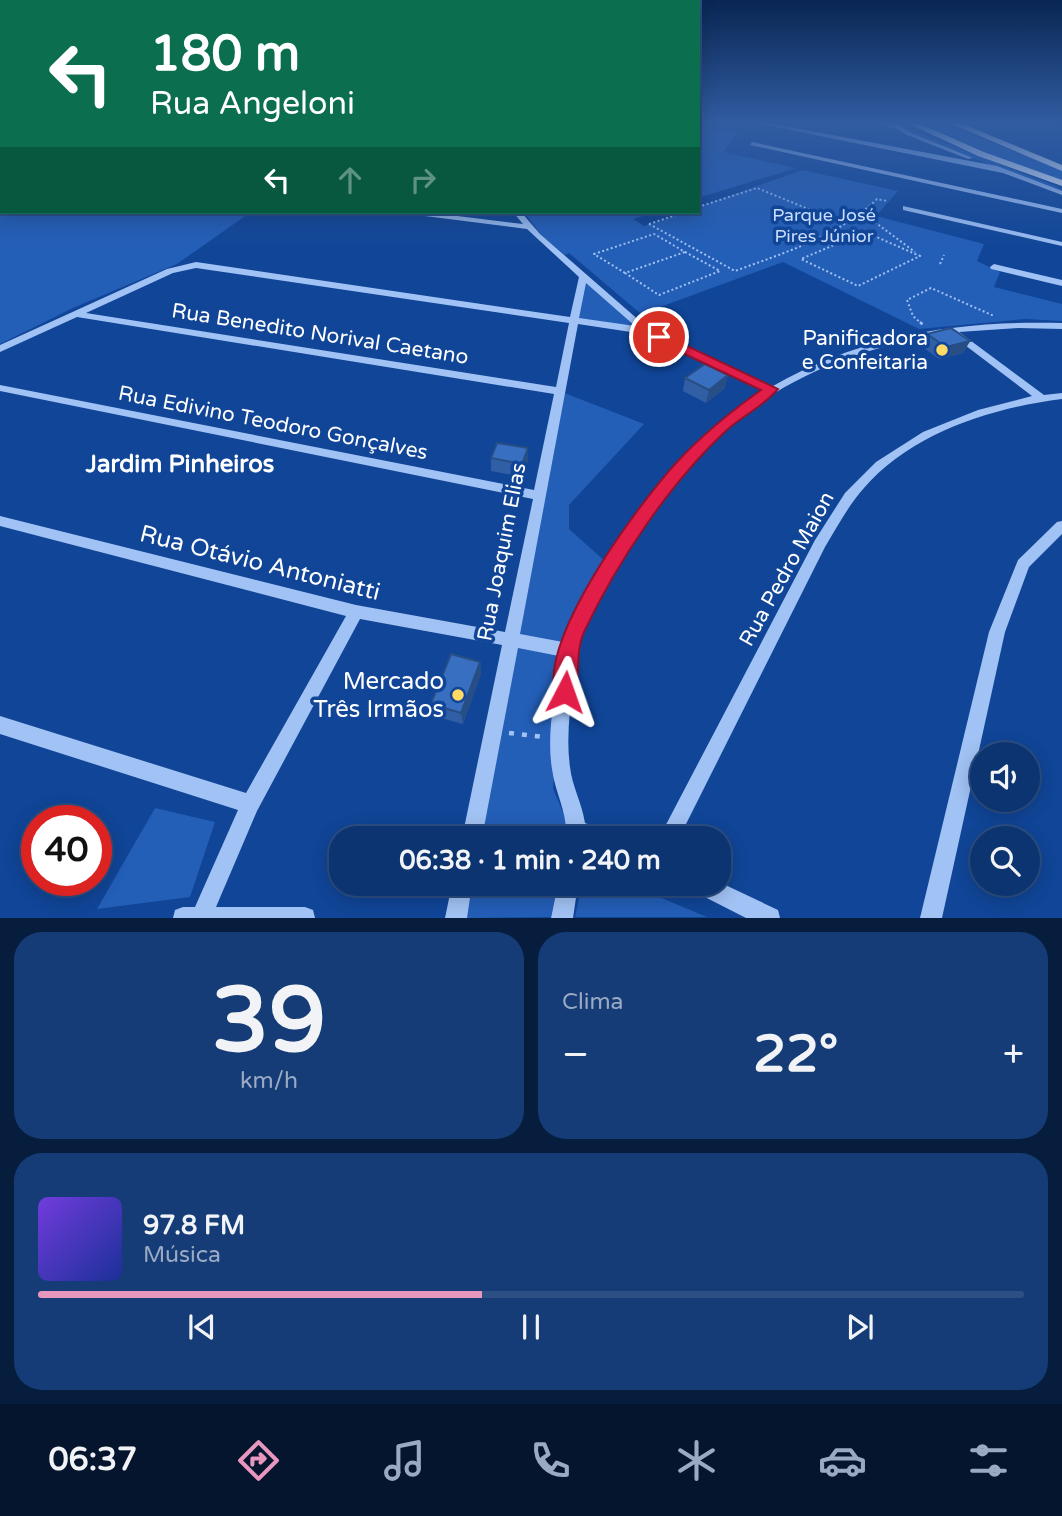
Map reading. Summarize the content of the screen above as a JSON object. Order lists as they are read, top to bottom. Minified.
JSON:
{"streets":{"street":["Rua Benedito Norival Caetano","Rua Edivino Teodoro Gonçalves","Rua Joaquim Elias","Rua Otávio Antoniatti","Rua Pedro Maion"]},"crossings":[["Rua Benedito Norival Caetano","Rua Joaquim Elias"],["Rua Edivino Teodoro Gonçalves","Rua Joaquim Elias"],["Rua Joaquim Elias","Rua Otávio Antoniatti"]],"districts":["Jardim Pinheiros"],"parks":["Parque José Pires Júnior"],"places":["Panificadora e Confeitaria","Mercado Três Irmãos"],"page":{"turn":["180 m","Rua Angeloni"],"limit":"40","trip":"06:38 · 1 min · 240 m","tile":[["39","km/h"],"Clima"],"heat":["−","22°","+"],"song":["97.8 FM","Música"],"tabs":"06:37"}}
